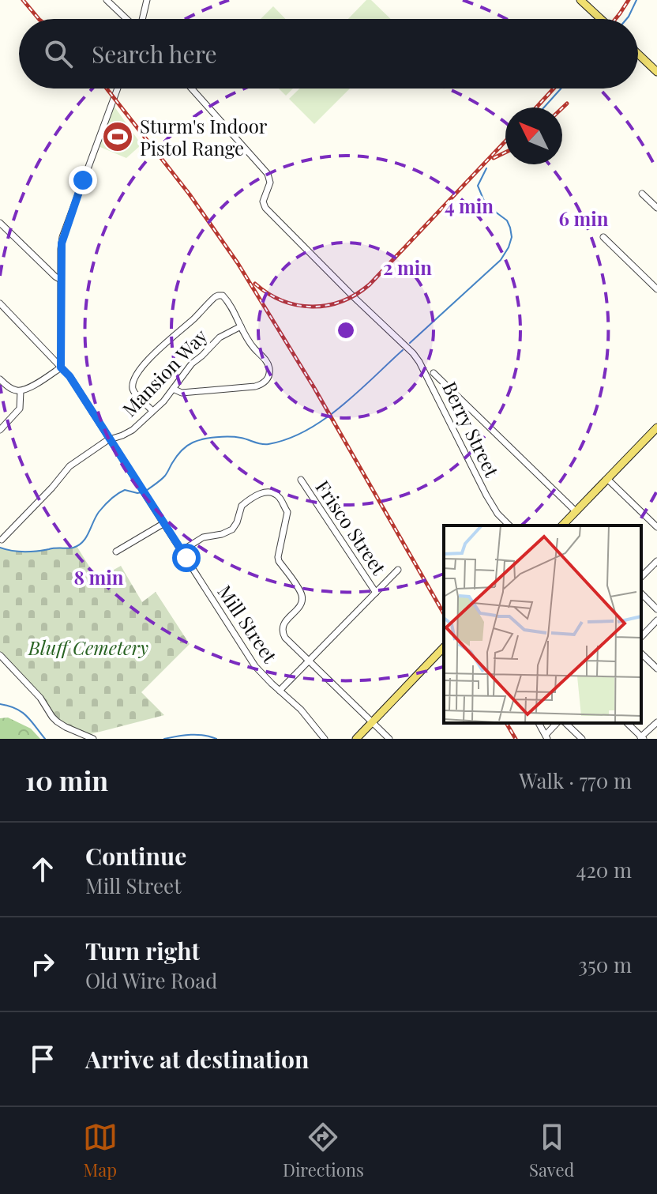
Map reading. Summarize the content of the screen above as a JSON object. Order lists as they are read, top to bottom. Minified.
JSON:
{"streets":{"street":["Mansion Way","Berry Street","Frisco Street","Mill Street"]},"crossings":[["Mansion Way","Mill Street"]],"parks":["Bluff Cemetery"],"places":{"sports":["Sturm's Indoor Pistol Range"]},"north":"top left","page":{"search":"Search here","heading":["10 min","Walk · 770 m"],"list":[["Continue","Mill Street","420 m"],["Turn right","Old Wire Road","350 m"],"Arrive at destination"],"nav":["Map","Directions","Saved"]},"rings":["4 min","6 min","2 min","8 min"]}
